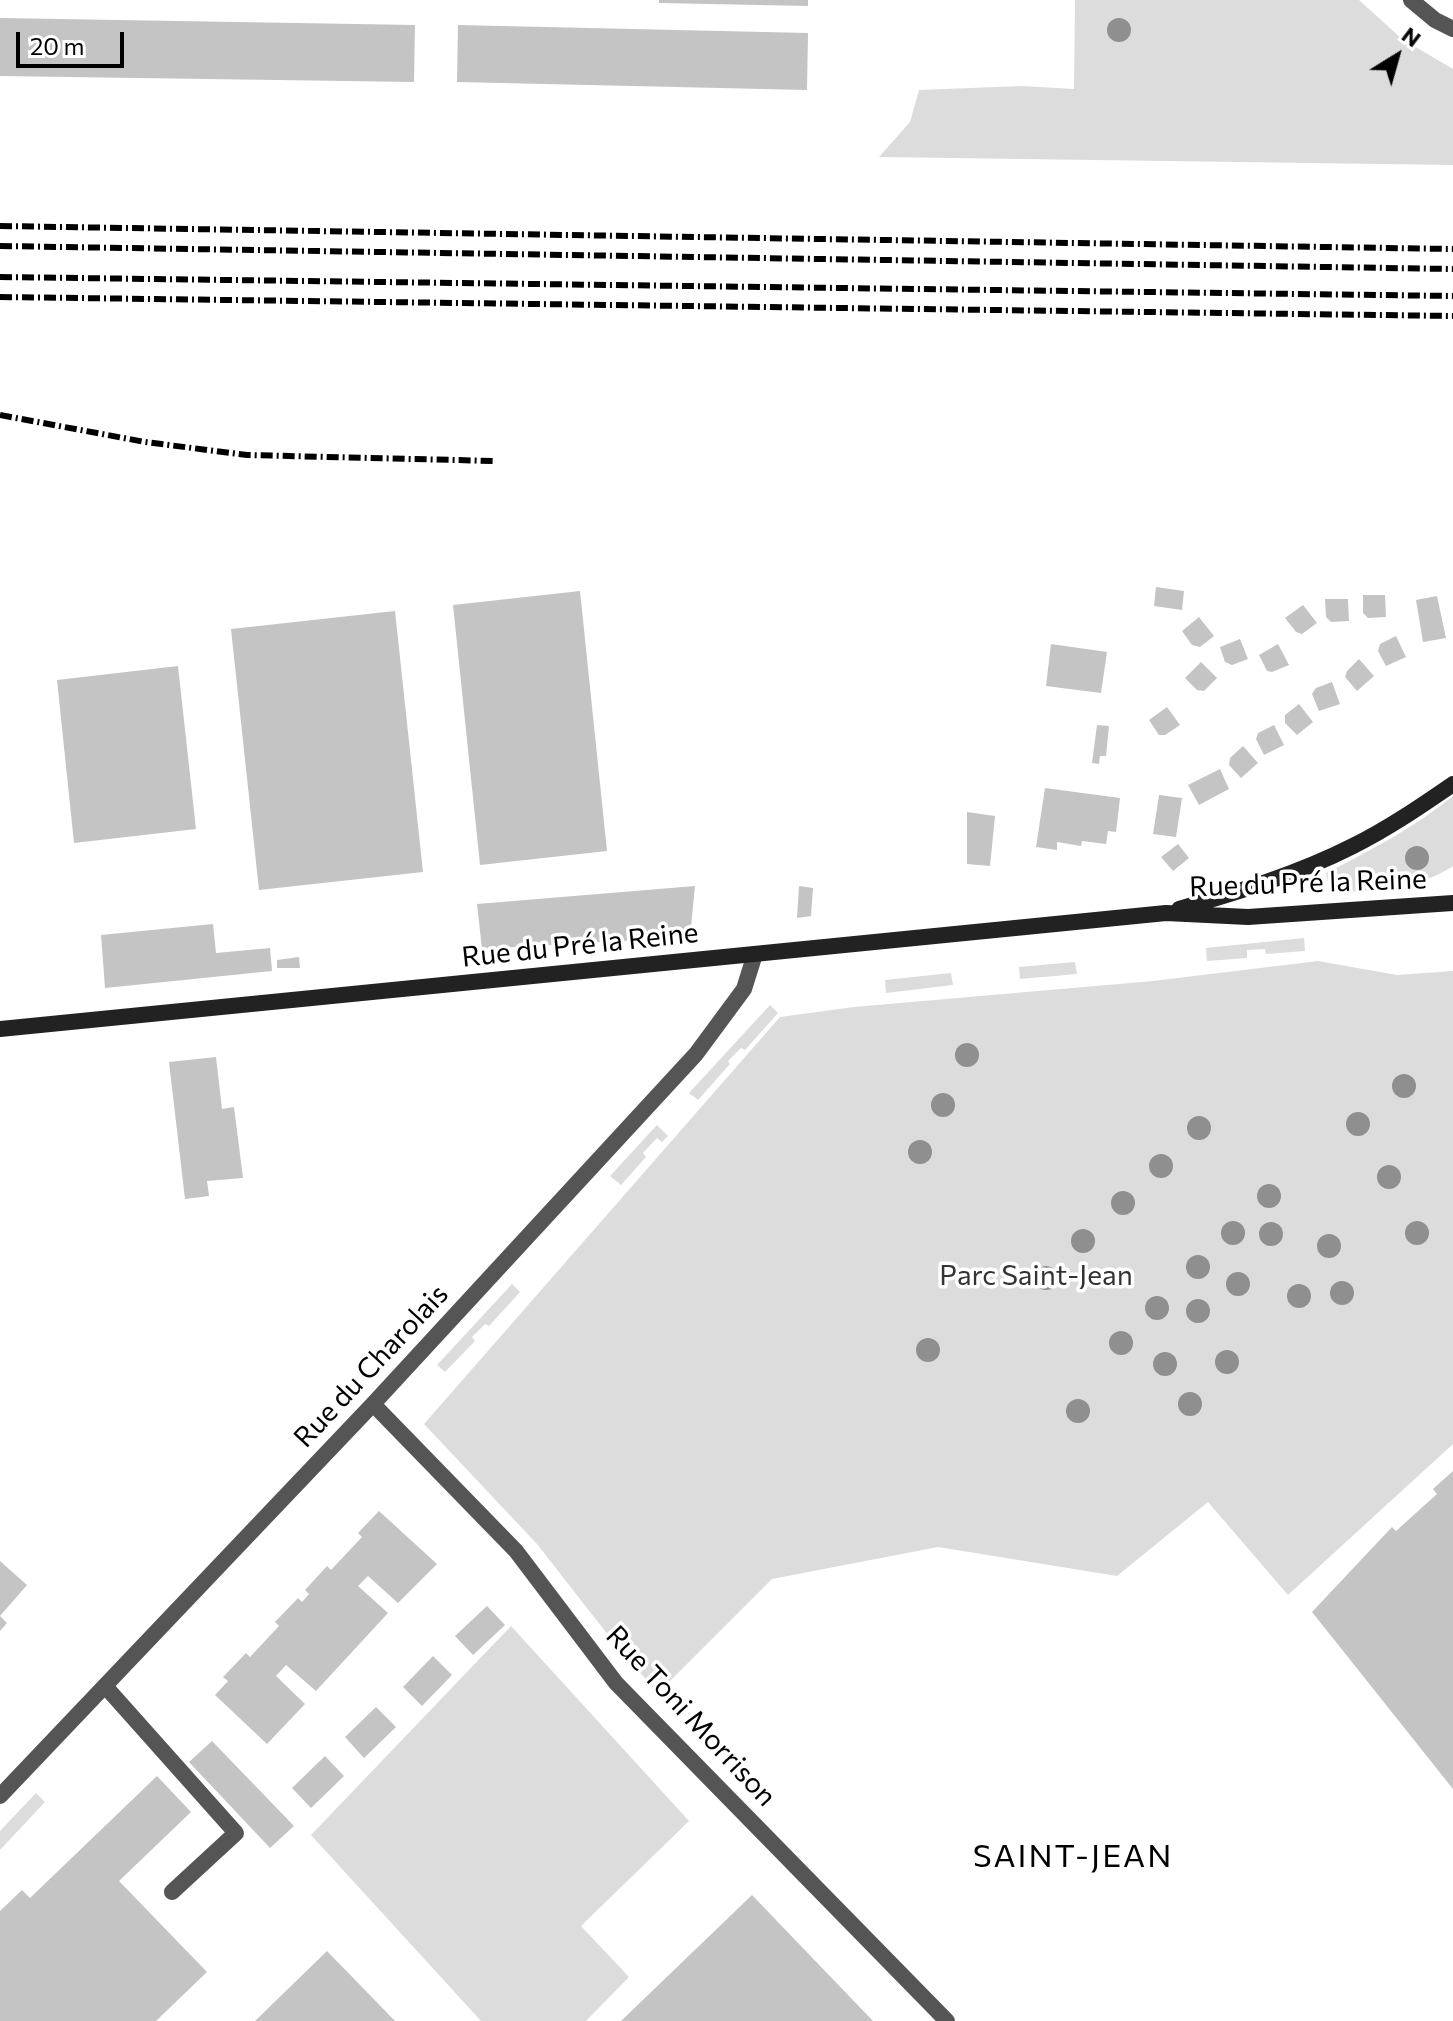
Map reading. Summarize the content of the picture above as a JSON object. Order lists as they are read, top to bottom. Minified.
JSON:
{"streets":{"main road":["Rue du Pré la Reine"],"street":["Rue du Charolais","Rue Toni Morrison"]},"crossings":[["Rue du Pré la Reine","Rue du Charolais"],["Rue du Charolais","Rue Toni Morrison"]],"districts":["SAINT-JEAN"],"parks":["Parc Saint-Jean"],"scale_bar":"20 m","north":"top right"}
